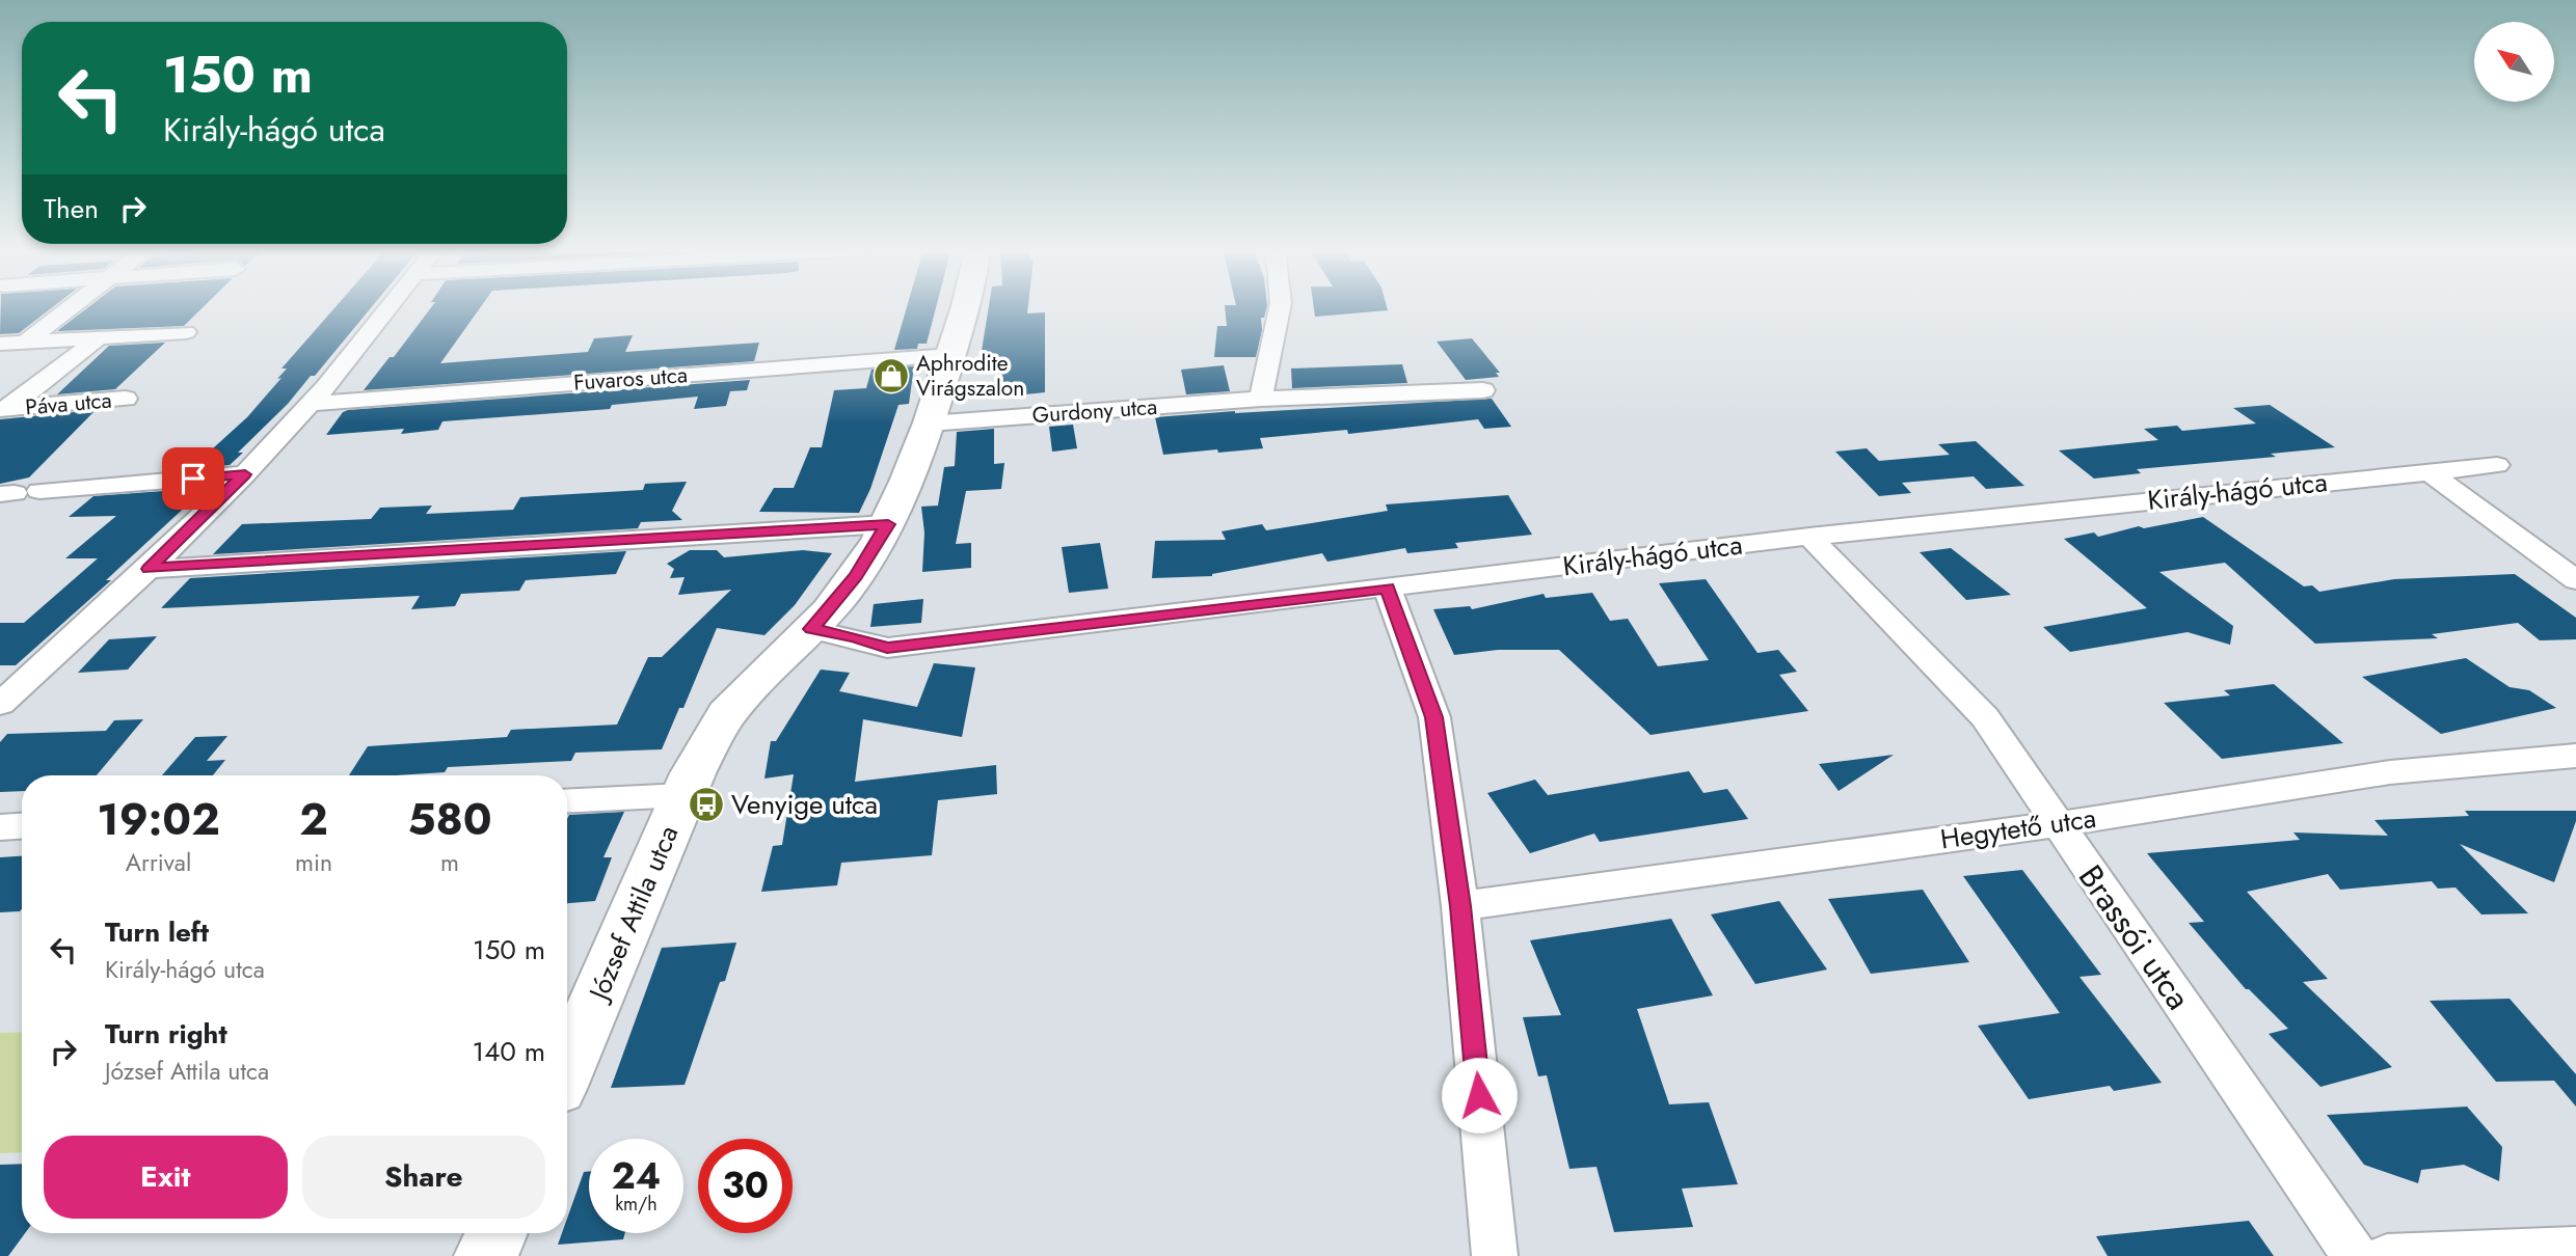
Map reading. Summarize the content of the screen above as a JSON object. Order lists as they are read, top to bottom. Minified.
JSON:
{"streets":{"street":["Fuvaros utca","Páva utca","Gurdony utca","Király-hágó utca","Hegytető utca","József Attila utca","Brassói utca"]},"crossings":[["Fuvaros utca","József Attila utca"],["Gurdony utca","József Attila utca"],["Király-hágó utca","József Attila utca"],["Király-hágó utca","Brassói utca"],["Hegytető utca","Brassói utca"]],"places":{"shop":["Aphrodite Virágszalon"],"bus stop":["Venyige utca"]},"north":"top left","page":{"turn":["150 m","Király-hágó utca"],"then":"Then","eta":["19:02","Arrival","2","min","580","m"],"list":[{"name":"Turn left","note":"Király-hágó utca","value":"150 m"},{"name":"Turn right","note":"József Attila utca","value":"140 m"}],"buttons":["Exit","Share"],"speed":"24 km/h","limit":"30"}}
